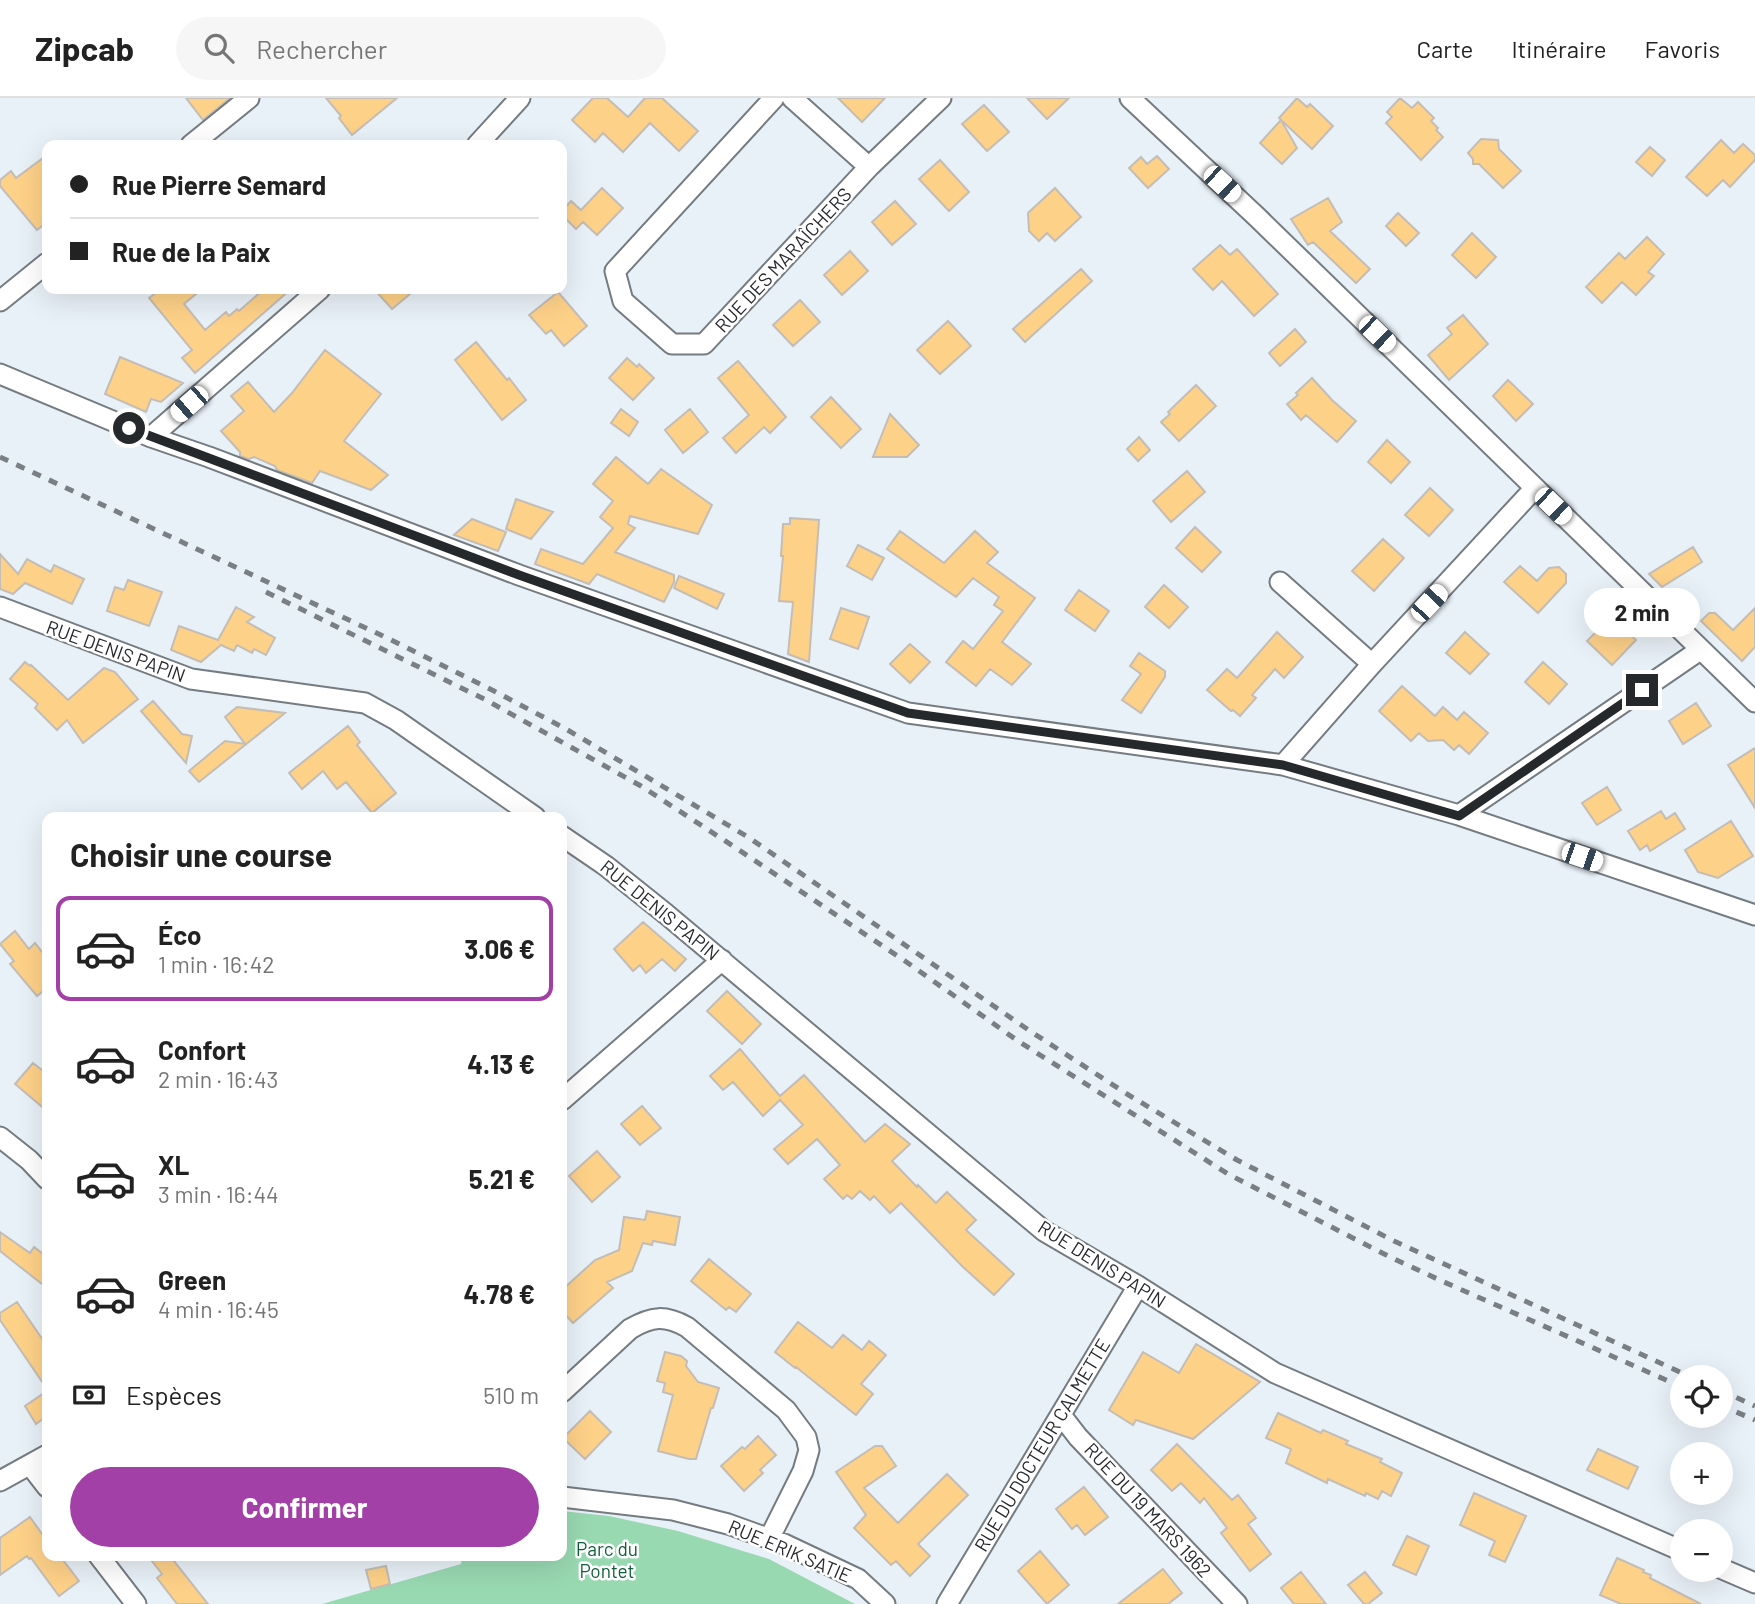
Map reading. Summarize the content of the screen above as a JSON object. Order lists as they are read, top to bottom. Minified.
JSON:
{"streets":{"street":["RUE DES MARAÎCHERS","RUE DENIS PAPIN","RUE DU DOCTEUR CALMETTE","RUE DU 19 MARS 1962","RUE ERIK SATIE"]},"crossings":[["RUE DENIS PAPIN","RUE DU DOCTEUR CALMETTE"],["RUE DU DOCTEUR CALMETTE","RUE DU 19 MARS 1962"]],"parks":["Parc du Pontet"],"page":{"header":"Zipcab","search":"Rechercher","nav":["Carte","Itinéraire","Favoris"],"banner":["Rue Pierre Semard","Rue de la Paix"],"bubble":"2 min","heading":"Choisir une course","list":[{"name":"Éco","note":"1 min · 16:42","value":"3.06 €"},{"name":"Confort","note":"2 min · 16:43","value":"4.13 €"},{"name":"XL","note":"3 min · 16:44","value":"5.21 €"},{"name":"Green","note":"4 min · 16:45","value":"4.78 €"}],"pay":["Espèces","510 m"],"map_buttons":["+","−"],"buttons":"Confirmer"}}
